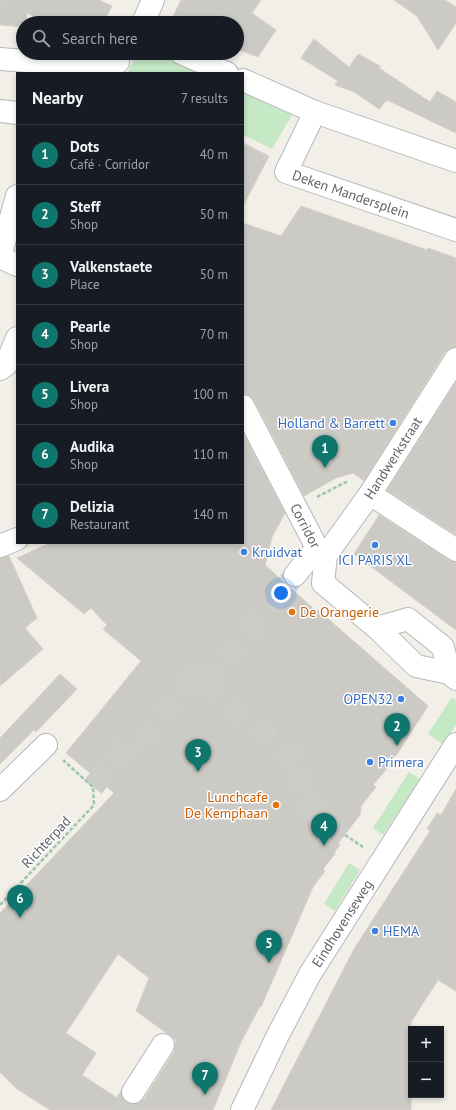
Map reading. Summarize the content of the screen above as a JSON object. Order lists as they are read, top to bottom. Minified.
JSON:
{"streets":{"street":["Deken Mandersplein","Handwerkstraat","Corridor","Eindhovenseweg"],"path":["Richterpad"]},"crossings":[["Handwerkstraat","Corridor"]],"places":["Holland & Barrett","ICI PARIS XL","Kruidvat","De Orangerie","OPEN32","Primera","Lunchcafe De Kemphaan","HEMA"],"page":{"search":"Search here","heading":["Nearby","7 results"],"list":[{"mark":"1","name":"Dots","note":"Café · Corridor","value":"40 m"},{"mark":"2","name":"Steff","note":"Shop","value":"50 m"},{"mark":"3","name":"Valkenstaete","note":"Place","value":"50 m"},{"mark":"4","name":"Pearle","note":"Shop","value":"70 m"},{"mark":"5","name":"Livera","note":"Shop","value":"100 m"},{"mark":"6","name":"Audika","note":"Shop","value":"110 m"},{"mark":"7","name":"Delizia","note":"Restaurant","value":"140 m"}],"pins":["1","2","3","4","6","5","7"],"map_buttons":["+","−"]}}
